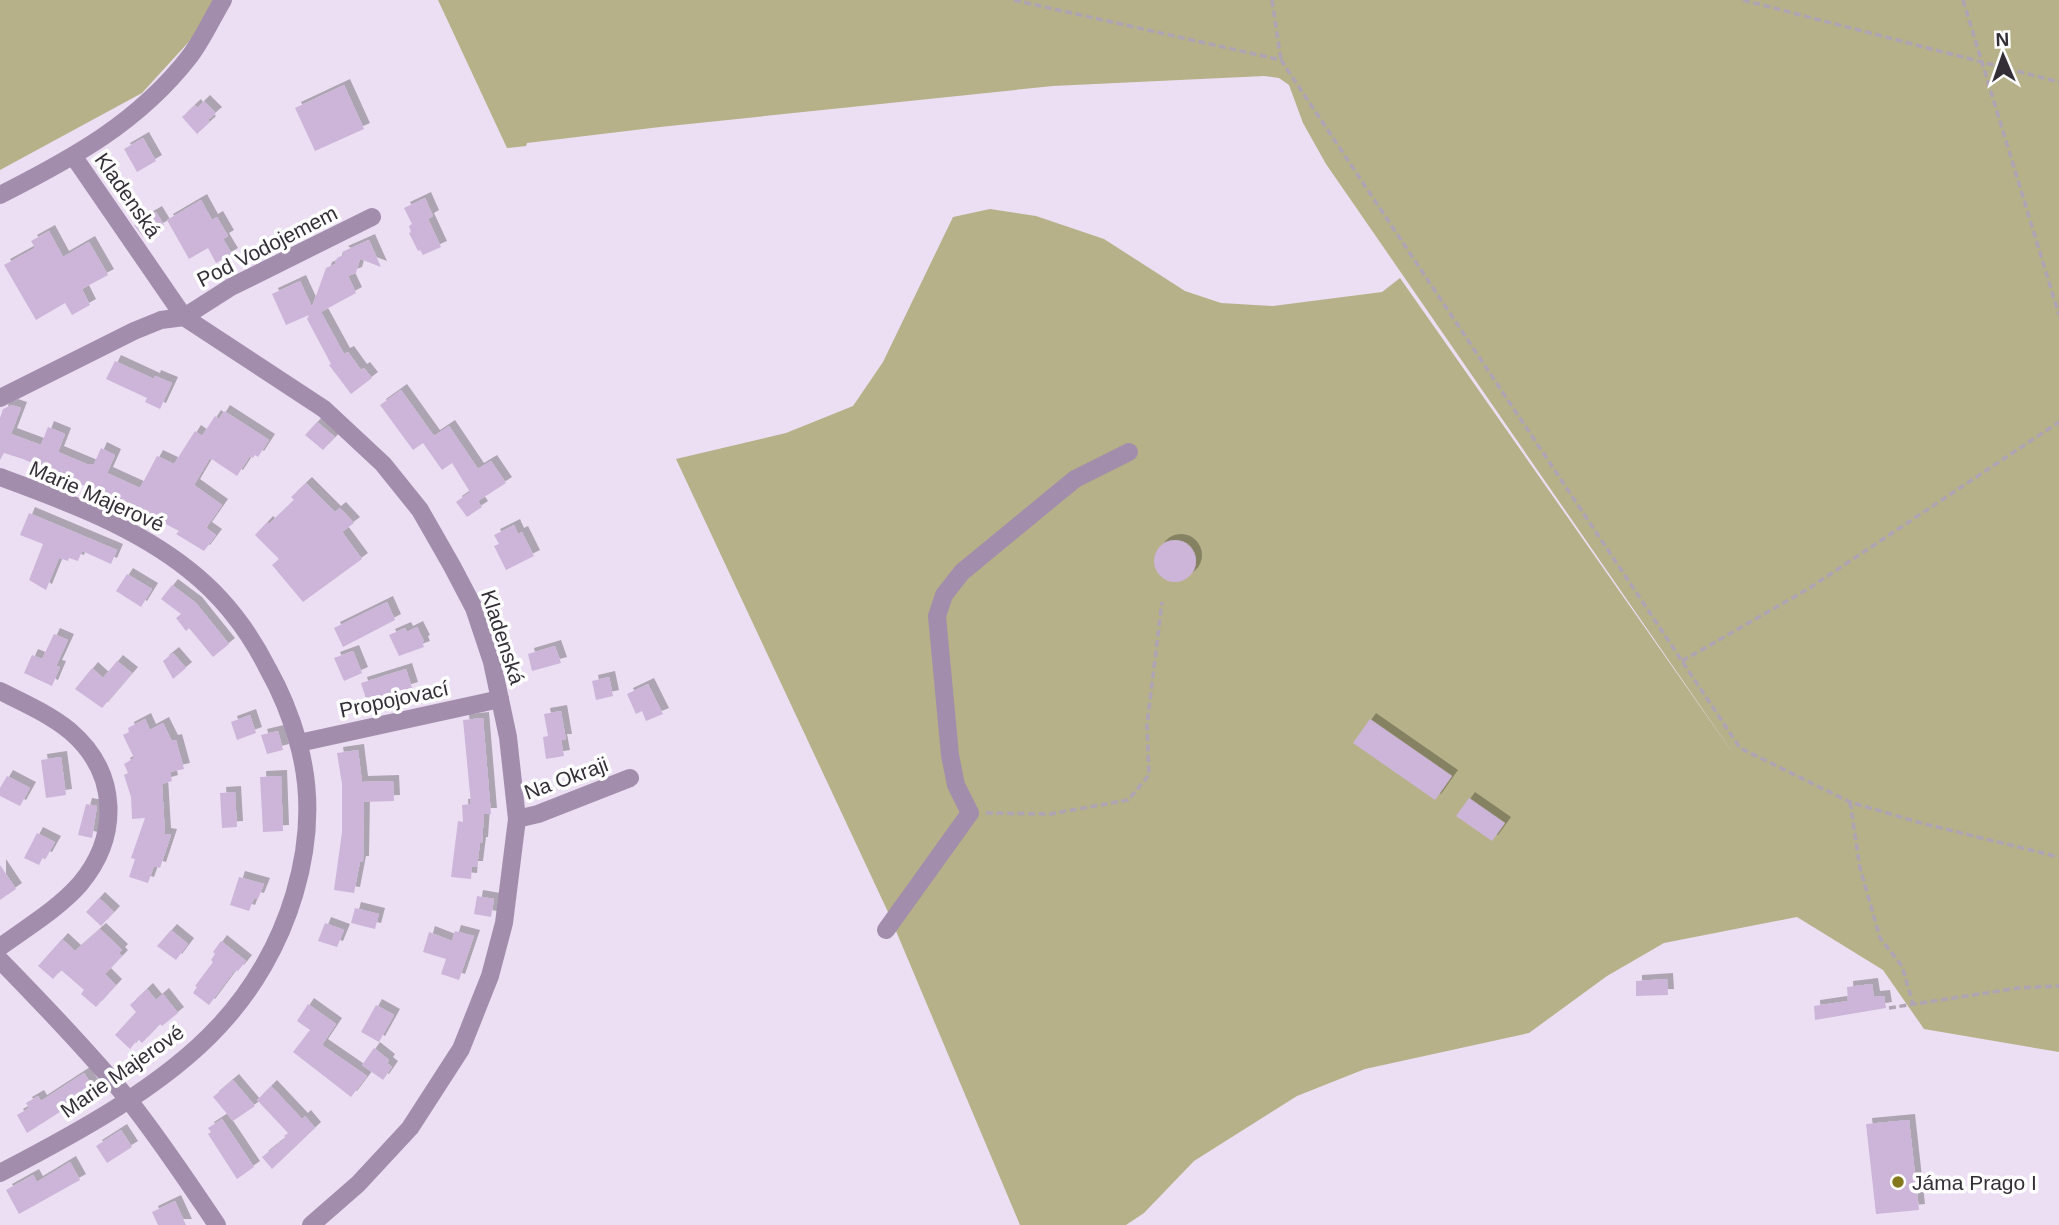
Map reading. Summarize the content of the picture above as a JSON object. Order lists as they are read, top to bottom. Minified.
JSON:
{"streets":{"street":["Kladenská","Pod Vodojemem","Marie Majerové","Propojovací","Na Okraji"]},"crossings":[["Kladenská","Pod Vodojemem"],["Kladenská","Propojovací"],["Kladenská","Na Okraji"],["Marie Majerové","Propojovací"]],"places":["Jáma Prago I"],"north":"top"}
